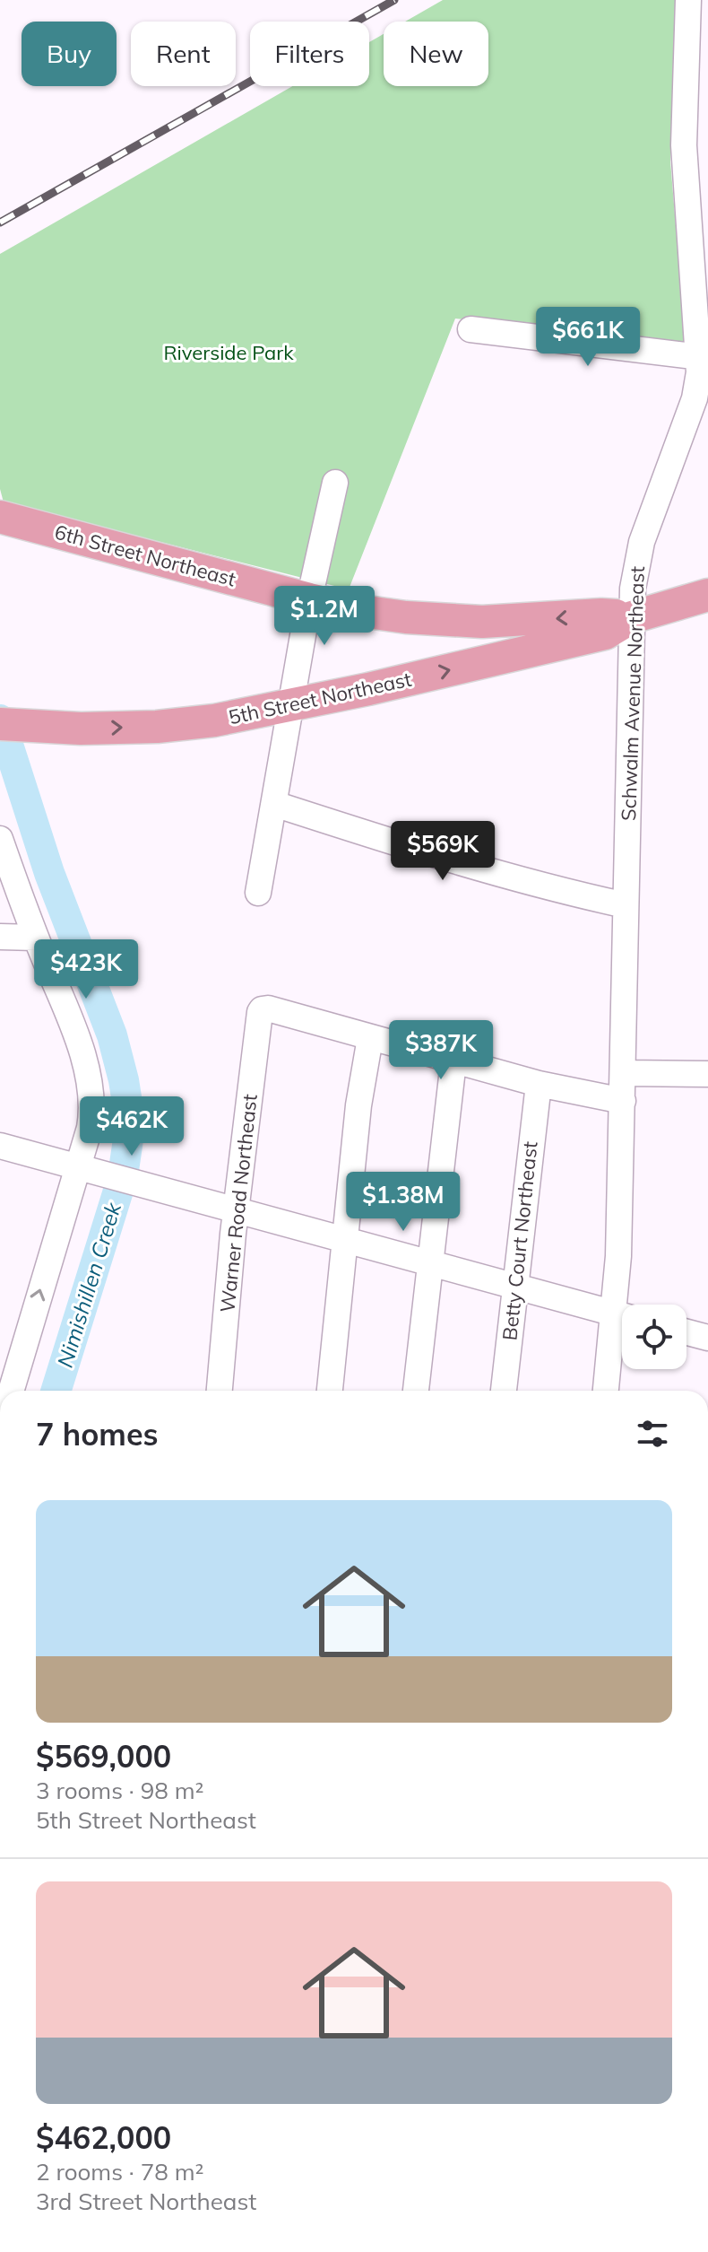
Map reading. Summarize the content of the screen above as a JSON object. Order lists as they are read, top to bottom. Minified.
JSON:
{"streets":{"main road":["6th Street Northeast","5th Street Northeast"],"street":["Schwalm Avenue Northeast","Warner Road Northeast","Betty Court Northeast"]},"crossings":[["6th Street Northeast","Schwalm Avenue Northeast"],["6th Street Northeast","5th Street Northeast"],["Schwalm Avenue Northeast","5th Street Northeast"]],"one_way":["6th Street Northeast","5th Street Northeast"],"water":["Nimishillen Creek"],"parks":["Riverside Park"],"page":{"chip":["Buy","Rent","Filters","New"],"price":["$661K","$1.2M","$569K","$423K","$387K","$462K","$1.38M"],"heading":"7 homes","list":[{"name":"$569,000","note":"3 rooms · 98 m² · 5th Street Northeast"},{"name":"$462,000","note":"2 rooms · 78 m² · 3rd Street Northeast"}]}}
